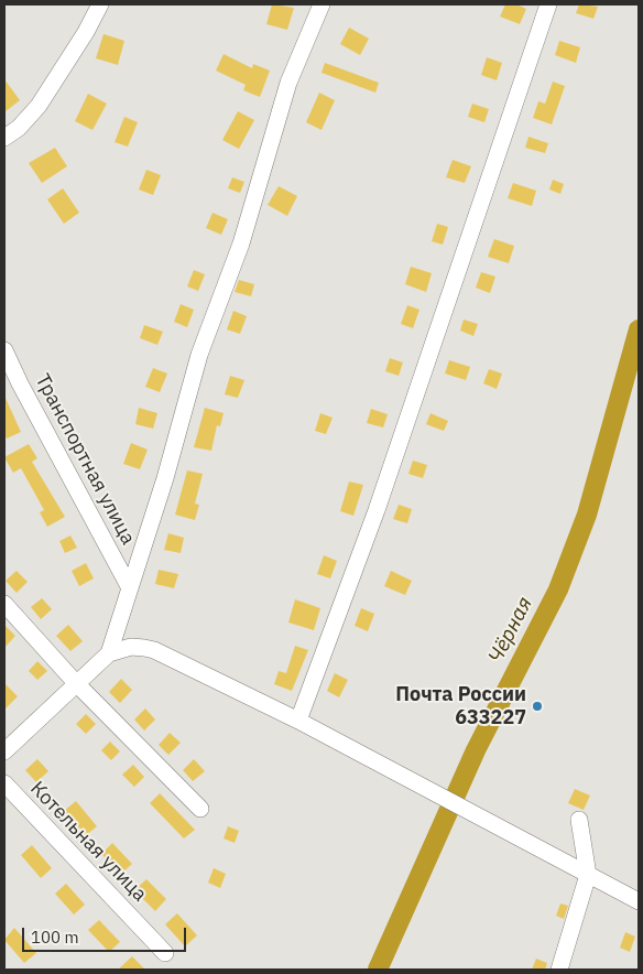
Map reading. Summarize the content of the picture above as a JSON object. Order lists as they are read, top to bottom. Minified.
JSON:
{"streets":{"street":["Транспортная улица","Котельная улица"]},"water":["Чёрная"],"places":["Почта России 633227"],"scale_bar":"100 m"}
